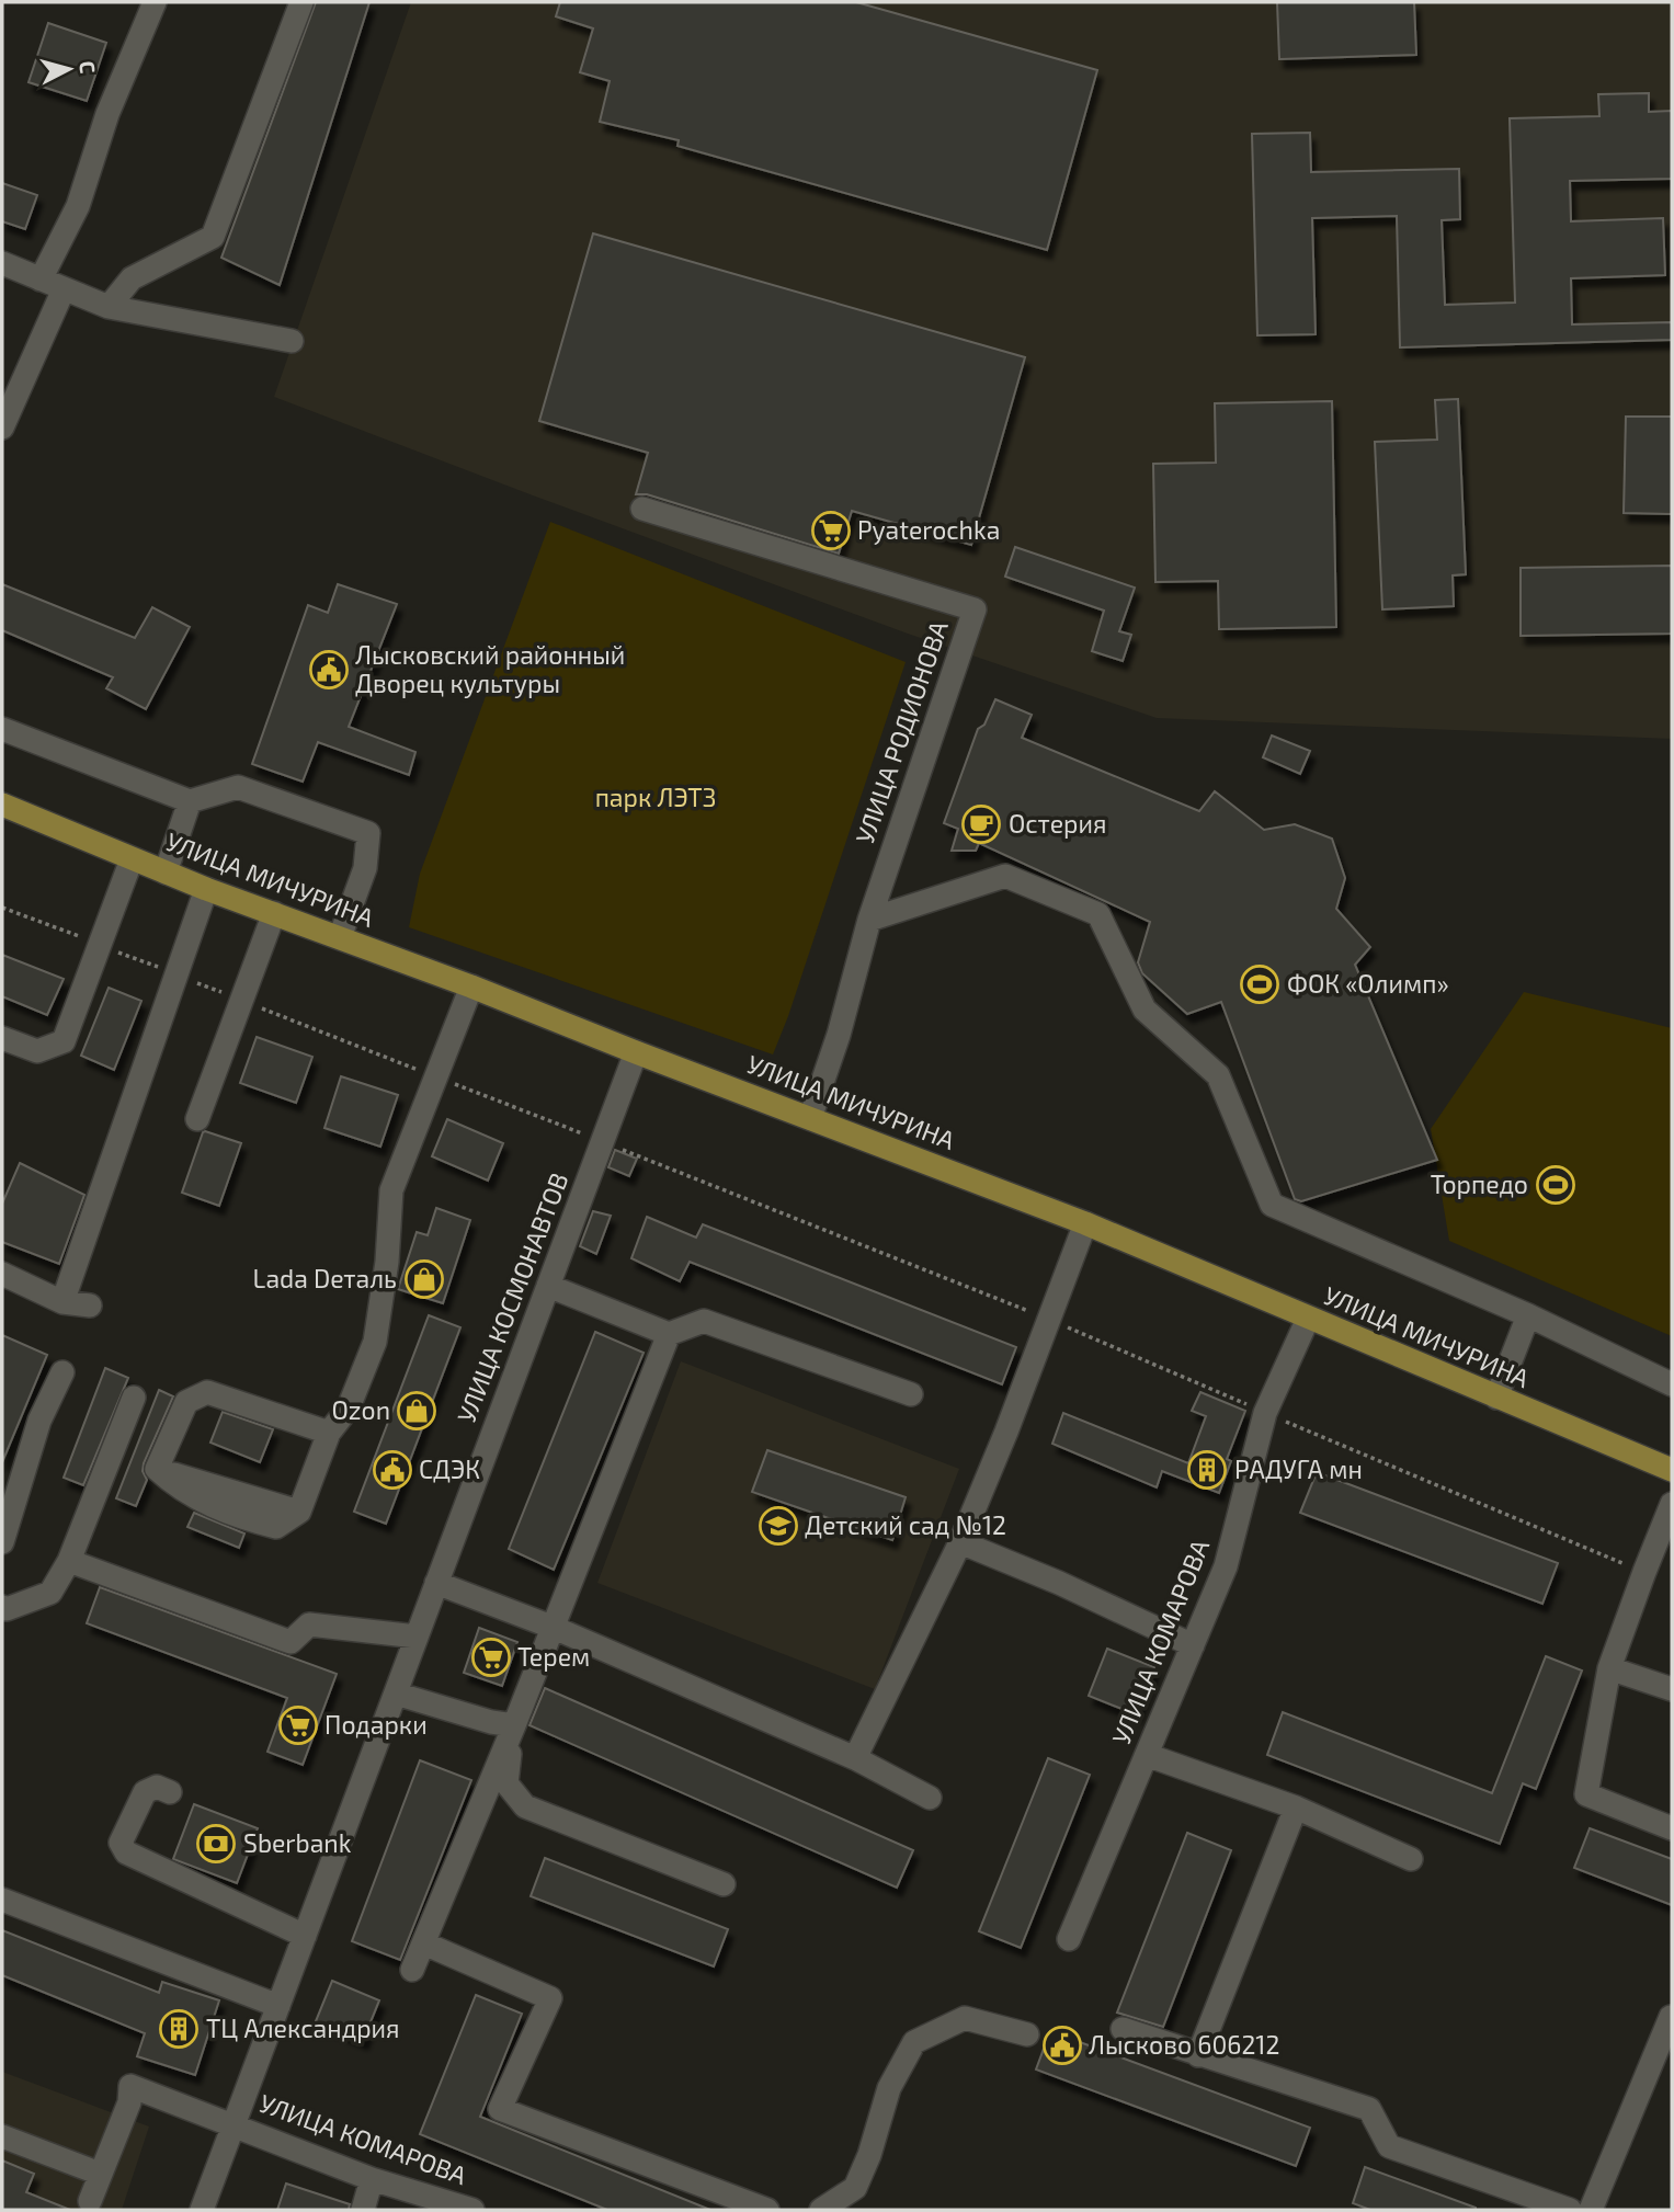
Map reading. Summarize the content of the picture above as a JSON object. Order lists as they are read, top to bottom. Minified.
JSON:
{"streets":{"main road":["УЛИЦА МИЧУРИНА"],"street":["УЛИЦА РОДИОНОВА","УЛИЦА КОСМОНАВТОВ","УЛИЦА КОМАРОВА"]},"crossings":[["УЛИЦА РОДИОНОВА","УЛИЦА МИЧУРИНА"],["УЛИЦА МИЧУРИНА","УЛИЦА КОСМОНАВТОВ"],["УЛИЦА МИЧУРИНА","УЛИЦА КОМАРОВА"],["УЛИЦА КОСМОНАВТОВ","УЛИЦА КОМАРОВА"]],"parks":["парк ЛЭТЗ"],"places":{"supermarket":["Pyaterochka","Терем","Подарки"],"public building":["Лысковский районный Дворец культуры","СДЭК","Лысково 606212"],"cafe":["Остерия"],"sports":["ФОК «Олимп»","Торпедо"],"shop":["Lada Dеталь","Ozon"],"building":["РАДУГА мн","ТЦ Александрия"],"school or university":["Детский сад №12"],"bank":["Sberbank"]},"north":"right"}
